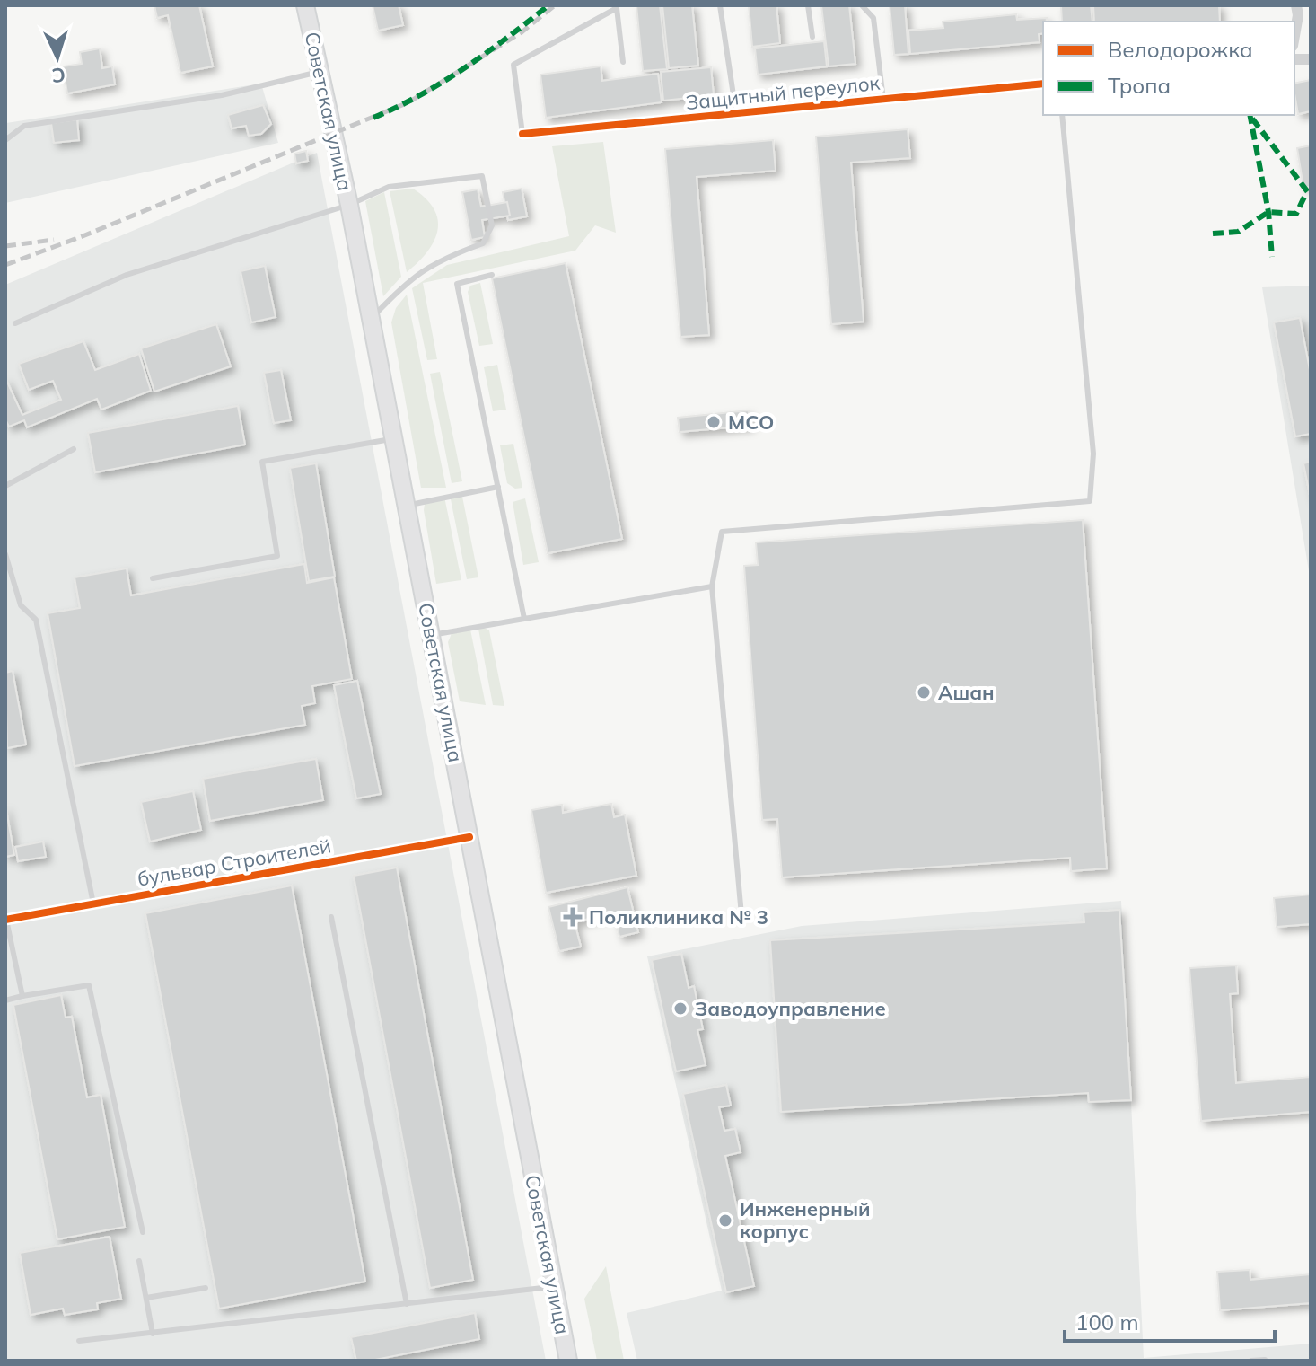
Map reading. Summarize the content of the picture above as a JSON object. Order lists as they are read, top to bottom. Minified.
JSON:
{"streets":{"main road":["Советская улица"],"street":["Защитный переулок","бульвар Строителей"]},"crossings":[["Советская улица","бульвар Строителей"]],"places":{"other":["МСО","Ашан","Заводоуправление","Инженерный корпус"],"health":["Поликлиника № 3"]},"legend":["Велодорожка","Тропа"],"scale_bar":"100 m","north":"bottom"}
